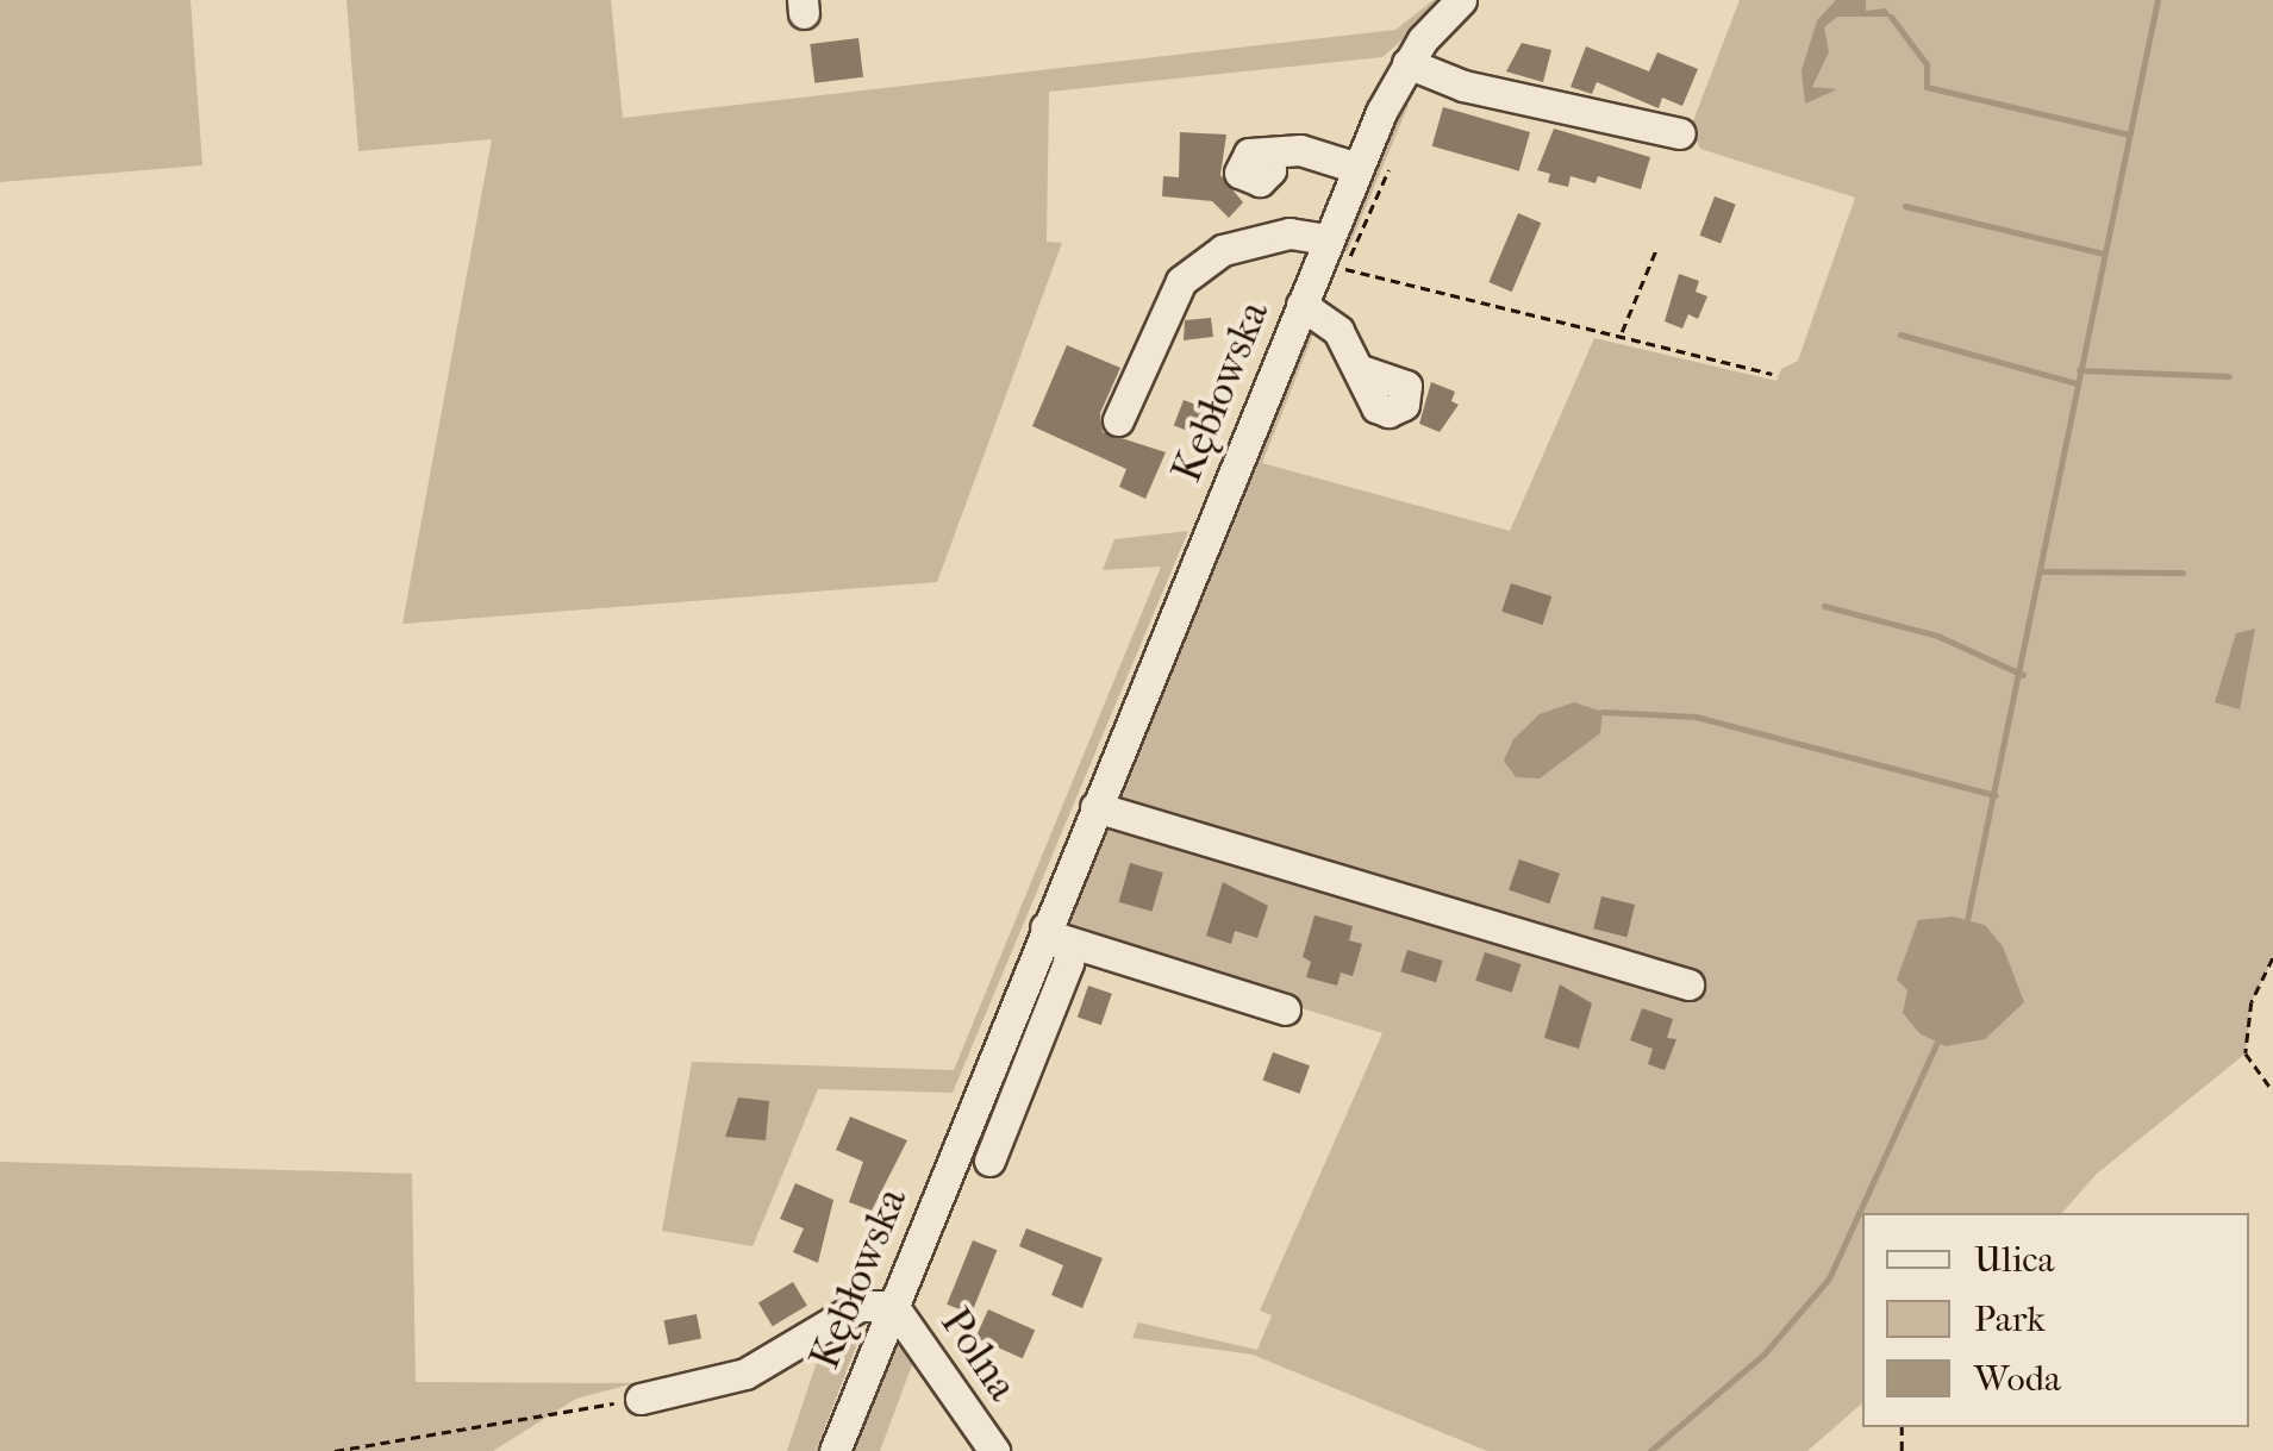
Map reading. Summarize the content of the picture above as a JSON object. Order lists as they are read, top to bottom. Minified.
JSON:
{"streets":{"street":["Kębłowska","Polna"]},"crossings":[["Kębłowska","Polna"]],"legend":["Ulica","Park","Woda"]}
